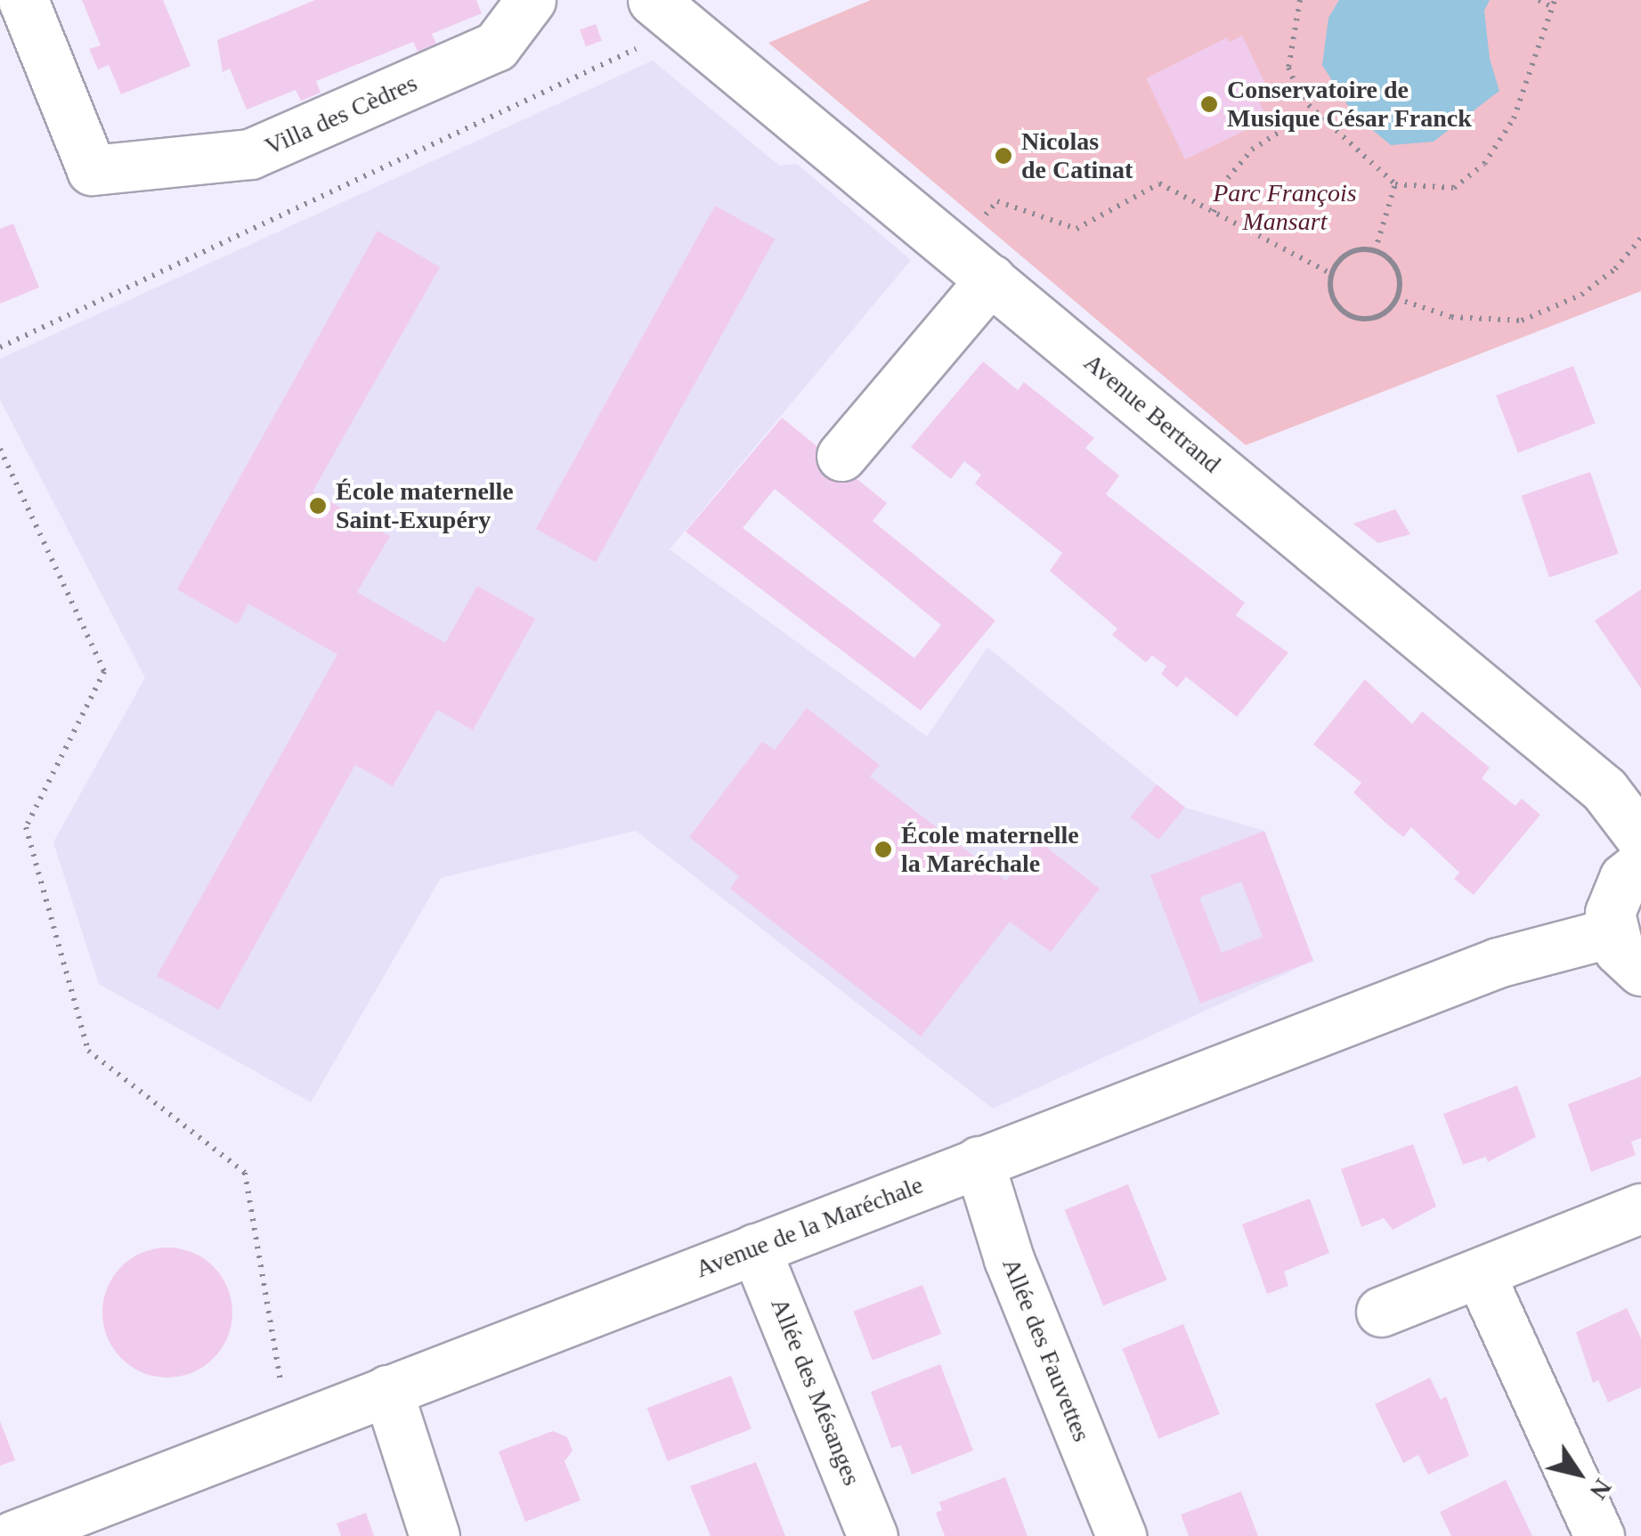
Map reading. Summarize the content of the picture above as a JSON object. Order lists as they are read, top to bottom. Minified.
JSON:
{"streets":{"street":["Villa des Cèdres","Avenue Bertrand","Avenue de la Maréchale","Allée des Fauvettes","Allée des Mésanges"]},"crossings":[["Avenue de la Maréchale","Allée des Fauvettes"],["Avenue de la Maréchale","Allée des Mésanges"]],"parks":["Parc François Mansart"],"places":["Conservatoire de Musique César Franck","Nicolas de Catinat","École maternelle Saint-Exupéry","École maternelle la Maréchale"],"north":"bottom right"}
